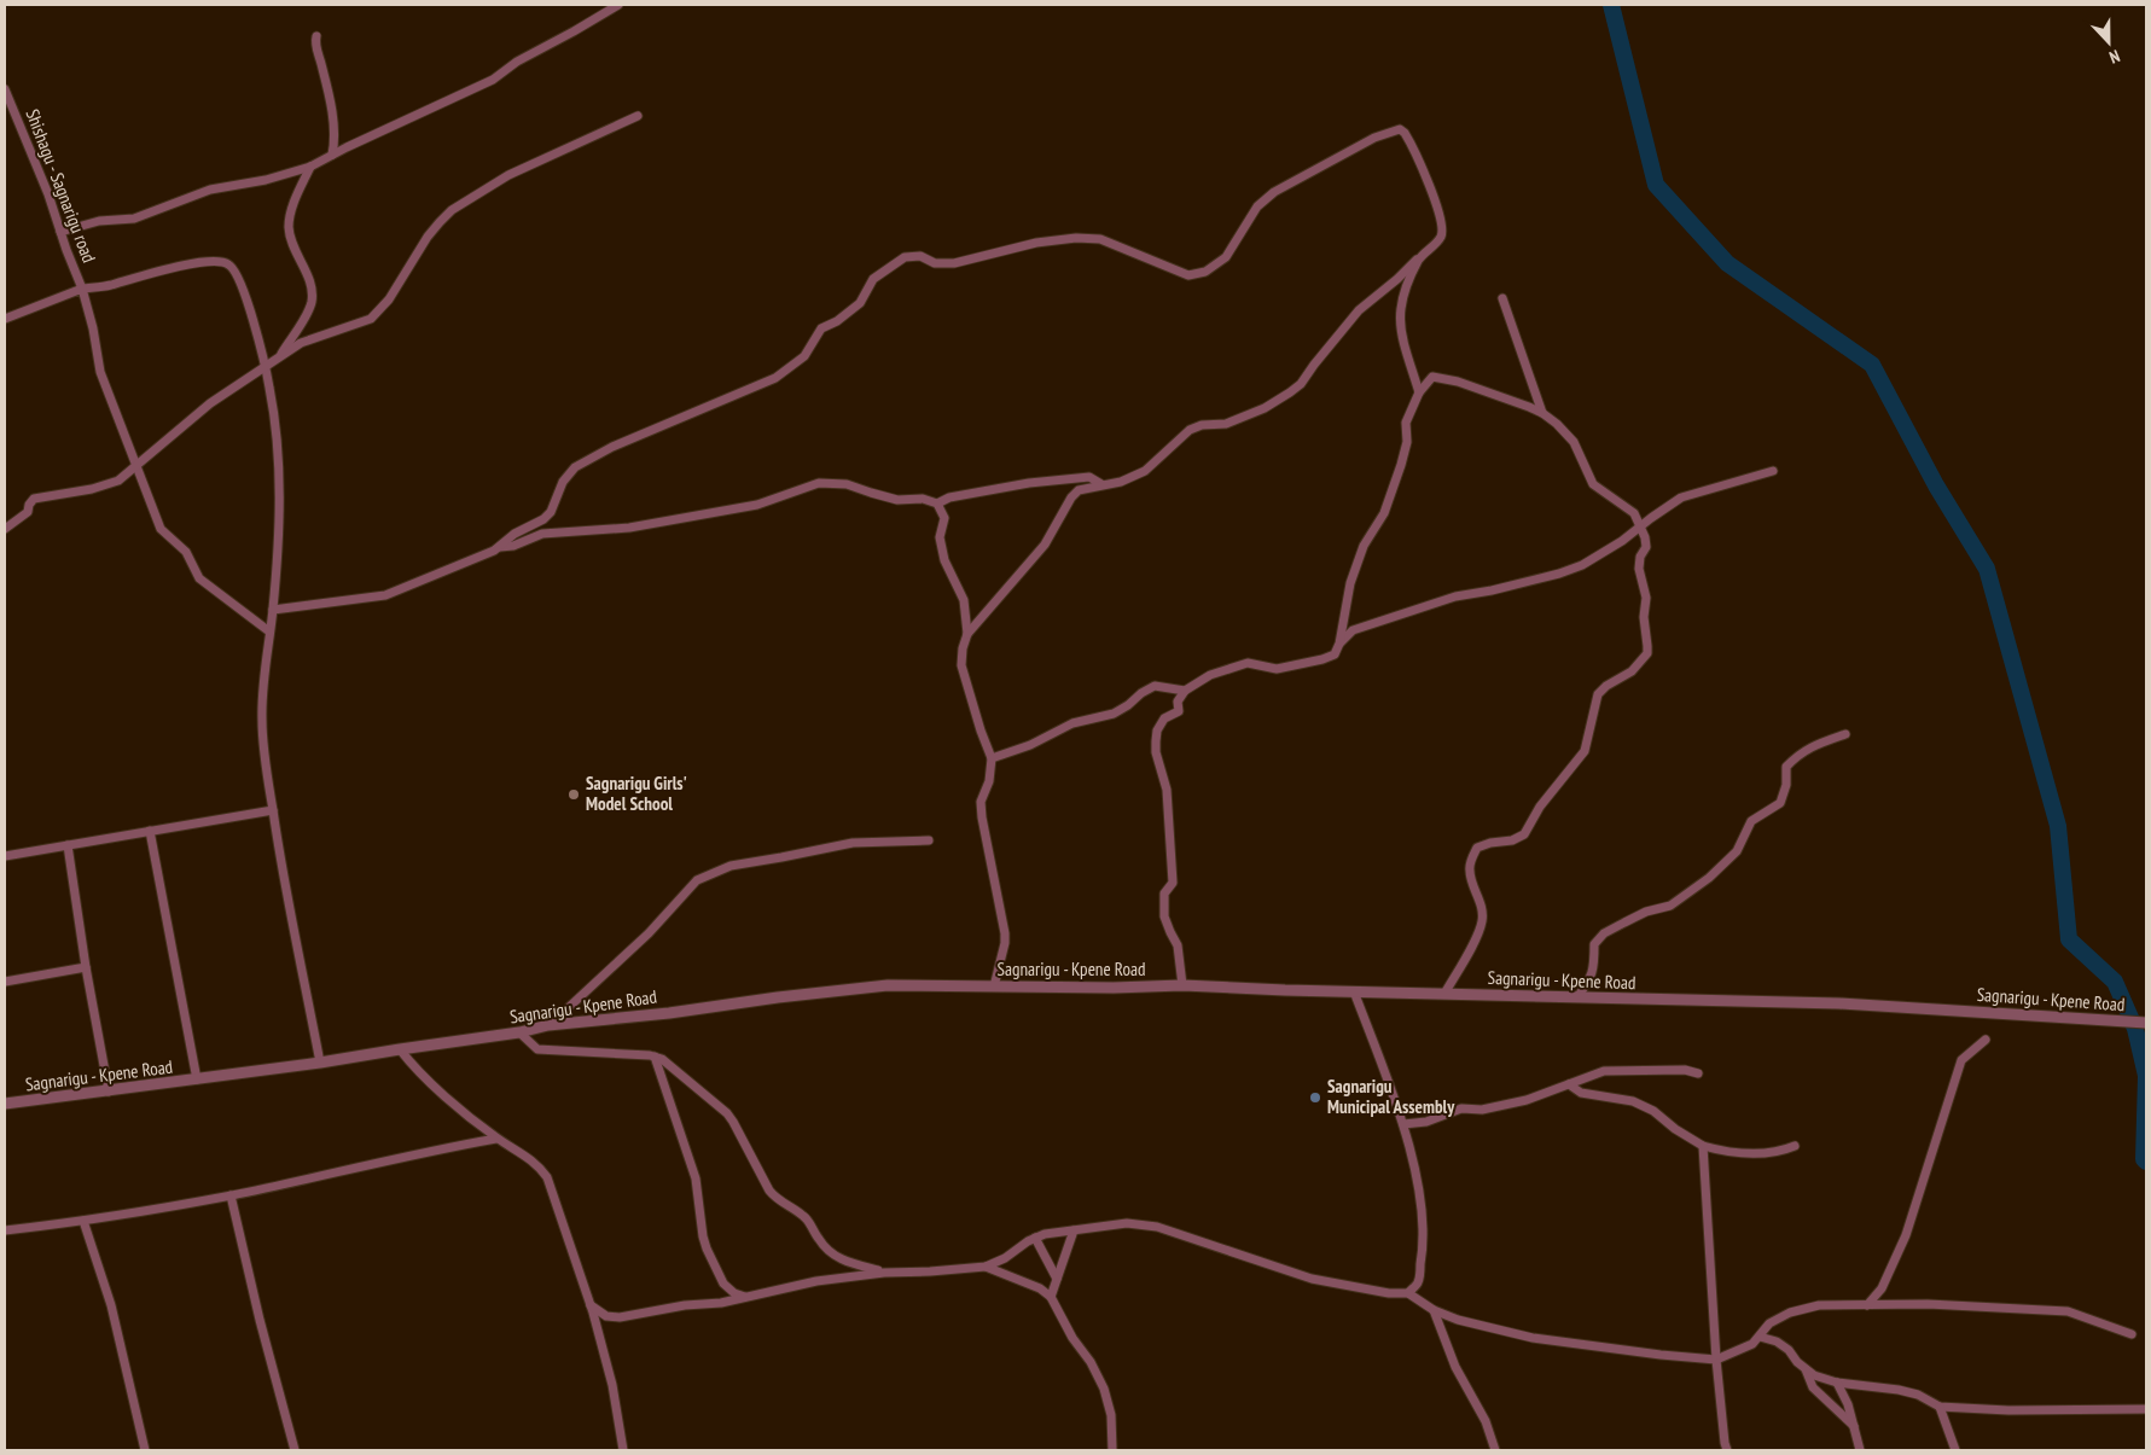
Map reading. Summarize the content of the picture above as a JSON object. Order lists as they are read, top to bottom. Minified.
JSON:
{"streets":{"street":["Shishagu - Sagnarigu road","Sagnarigu - Kpene Road"]},"places":["Sagnarigu Girls' Model School","Sagnarigu Municipal Assembly"],"north":"bottom"}
